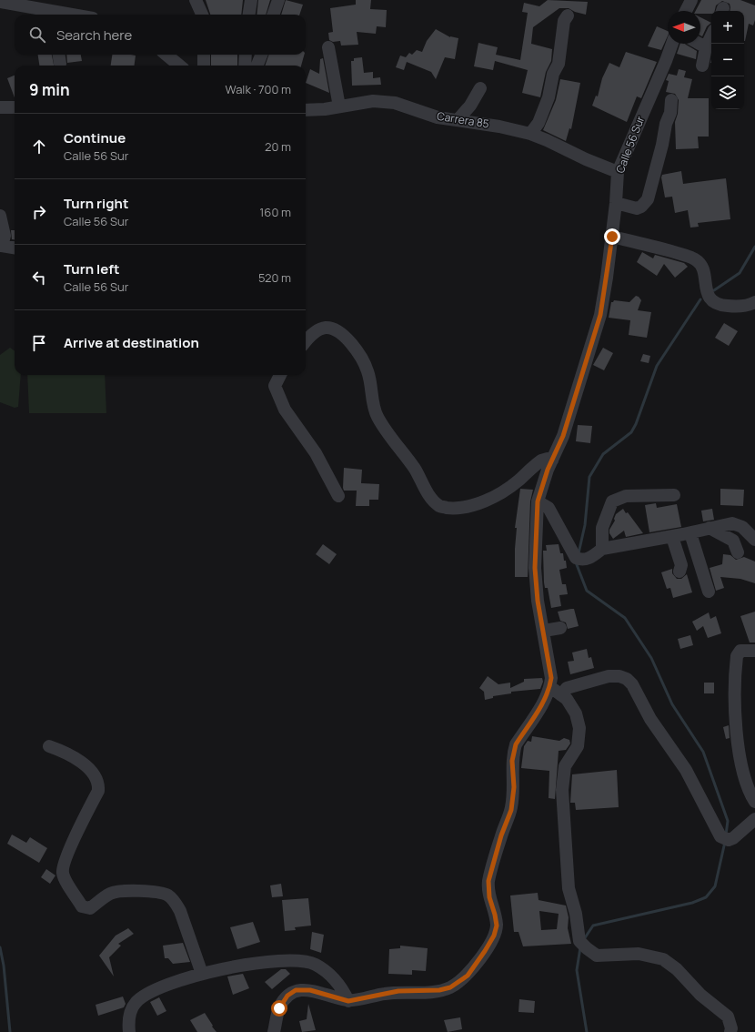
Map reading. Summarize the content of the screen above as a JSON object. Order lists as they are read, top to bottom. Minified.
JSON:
{"streets":{"street":["Carrera 85","Calle 56 Sur"]},"crossings":[["Carrera 85","Calle 56 Sur"]],"north":"left","page":{"map_buttons":["+","−"],"search":"Search here","heading":["9 min","Walk · 700 m"],"list":[["Continue","Calle 56 Sur","20 m"],["Turn right","Calle 56 Sur","160 m"],["Turn left","Calle 56 Sur","520 m"],"Arrive at destination"]}}
